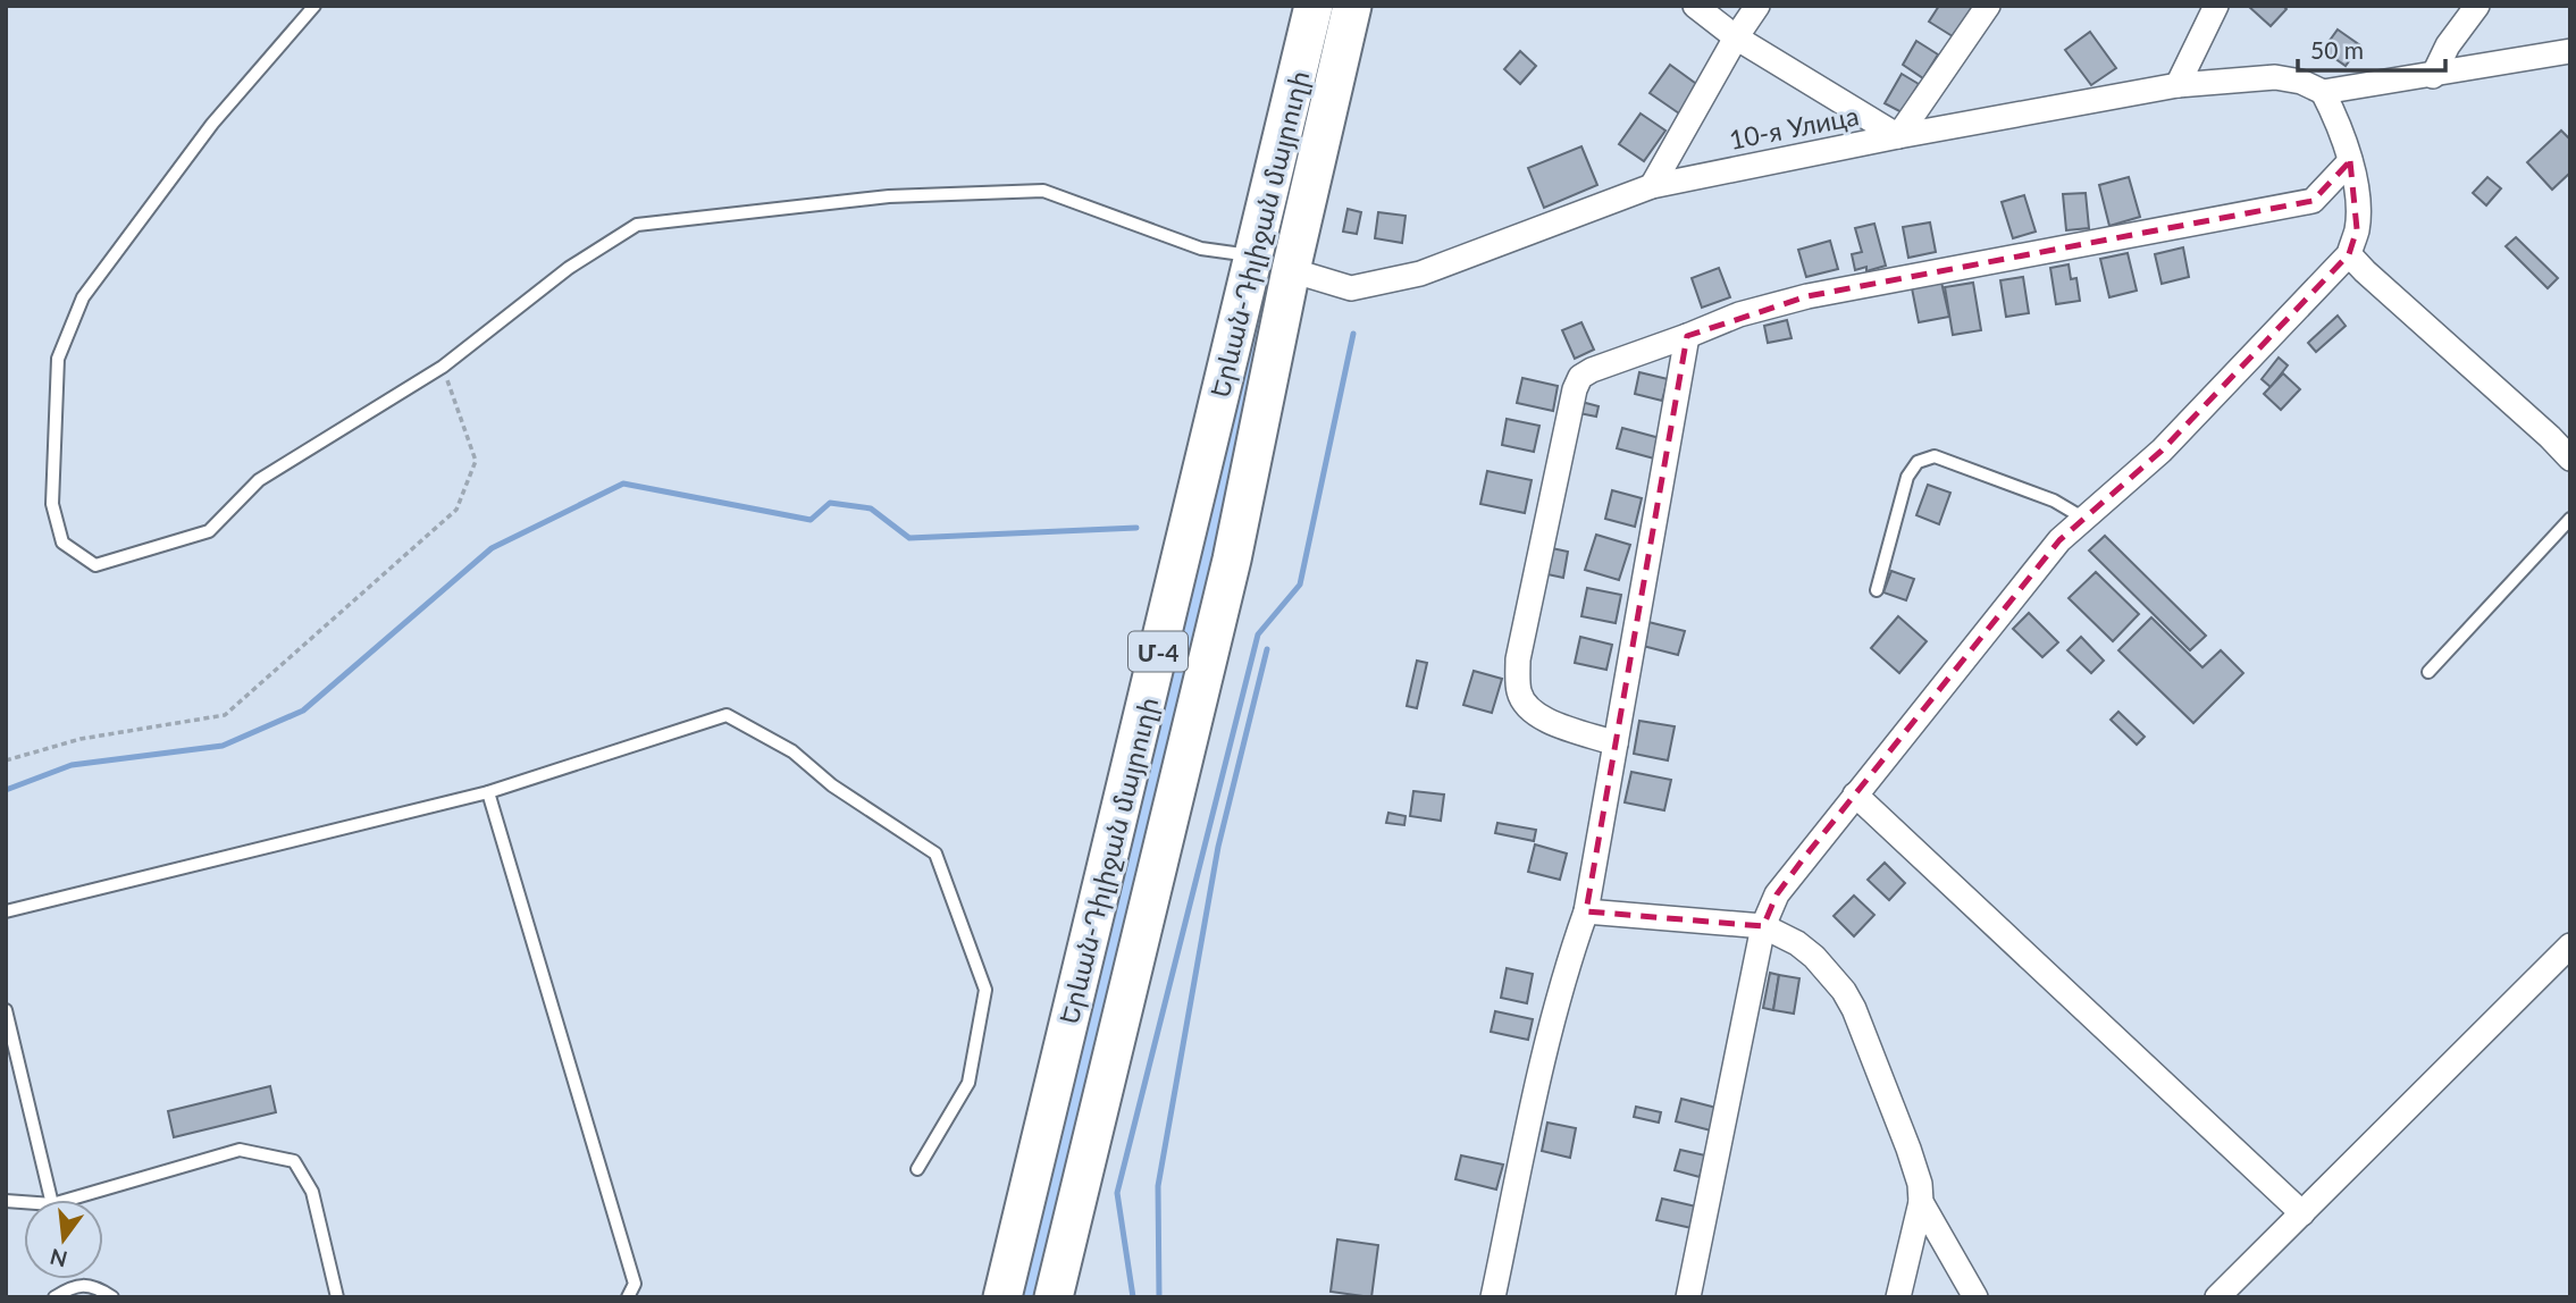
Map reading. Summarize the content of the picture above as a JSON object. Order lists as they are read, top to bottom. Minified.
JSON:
{"streets":{"highway":["Երևան-Դիլիջան մայրուղի","Մ-4"],"street":["10-я Улица"]},"crossings":[["10-я Улица","Երևան-Դիլիջան մայրուղի"]],"scale_bar":"50 m","north":"bottom"}
